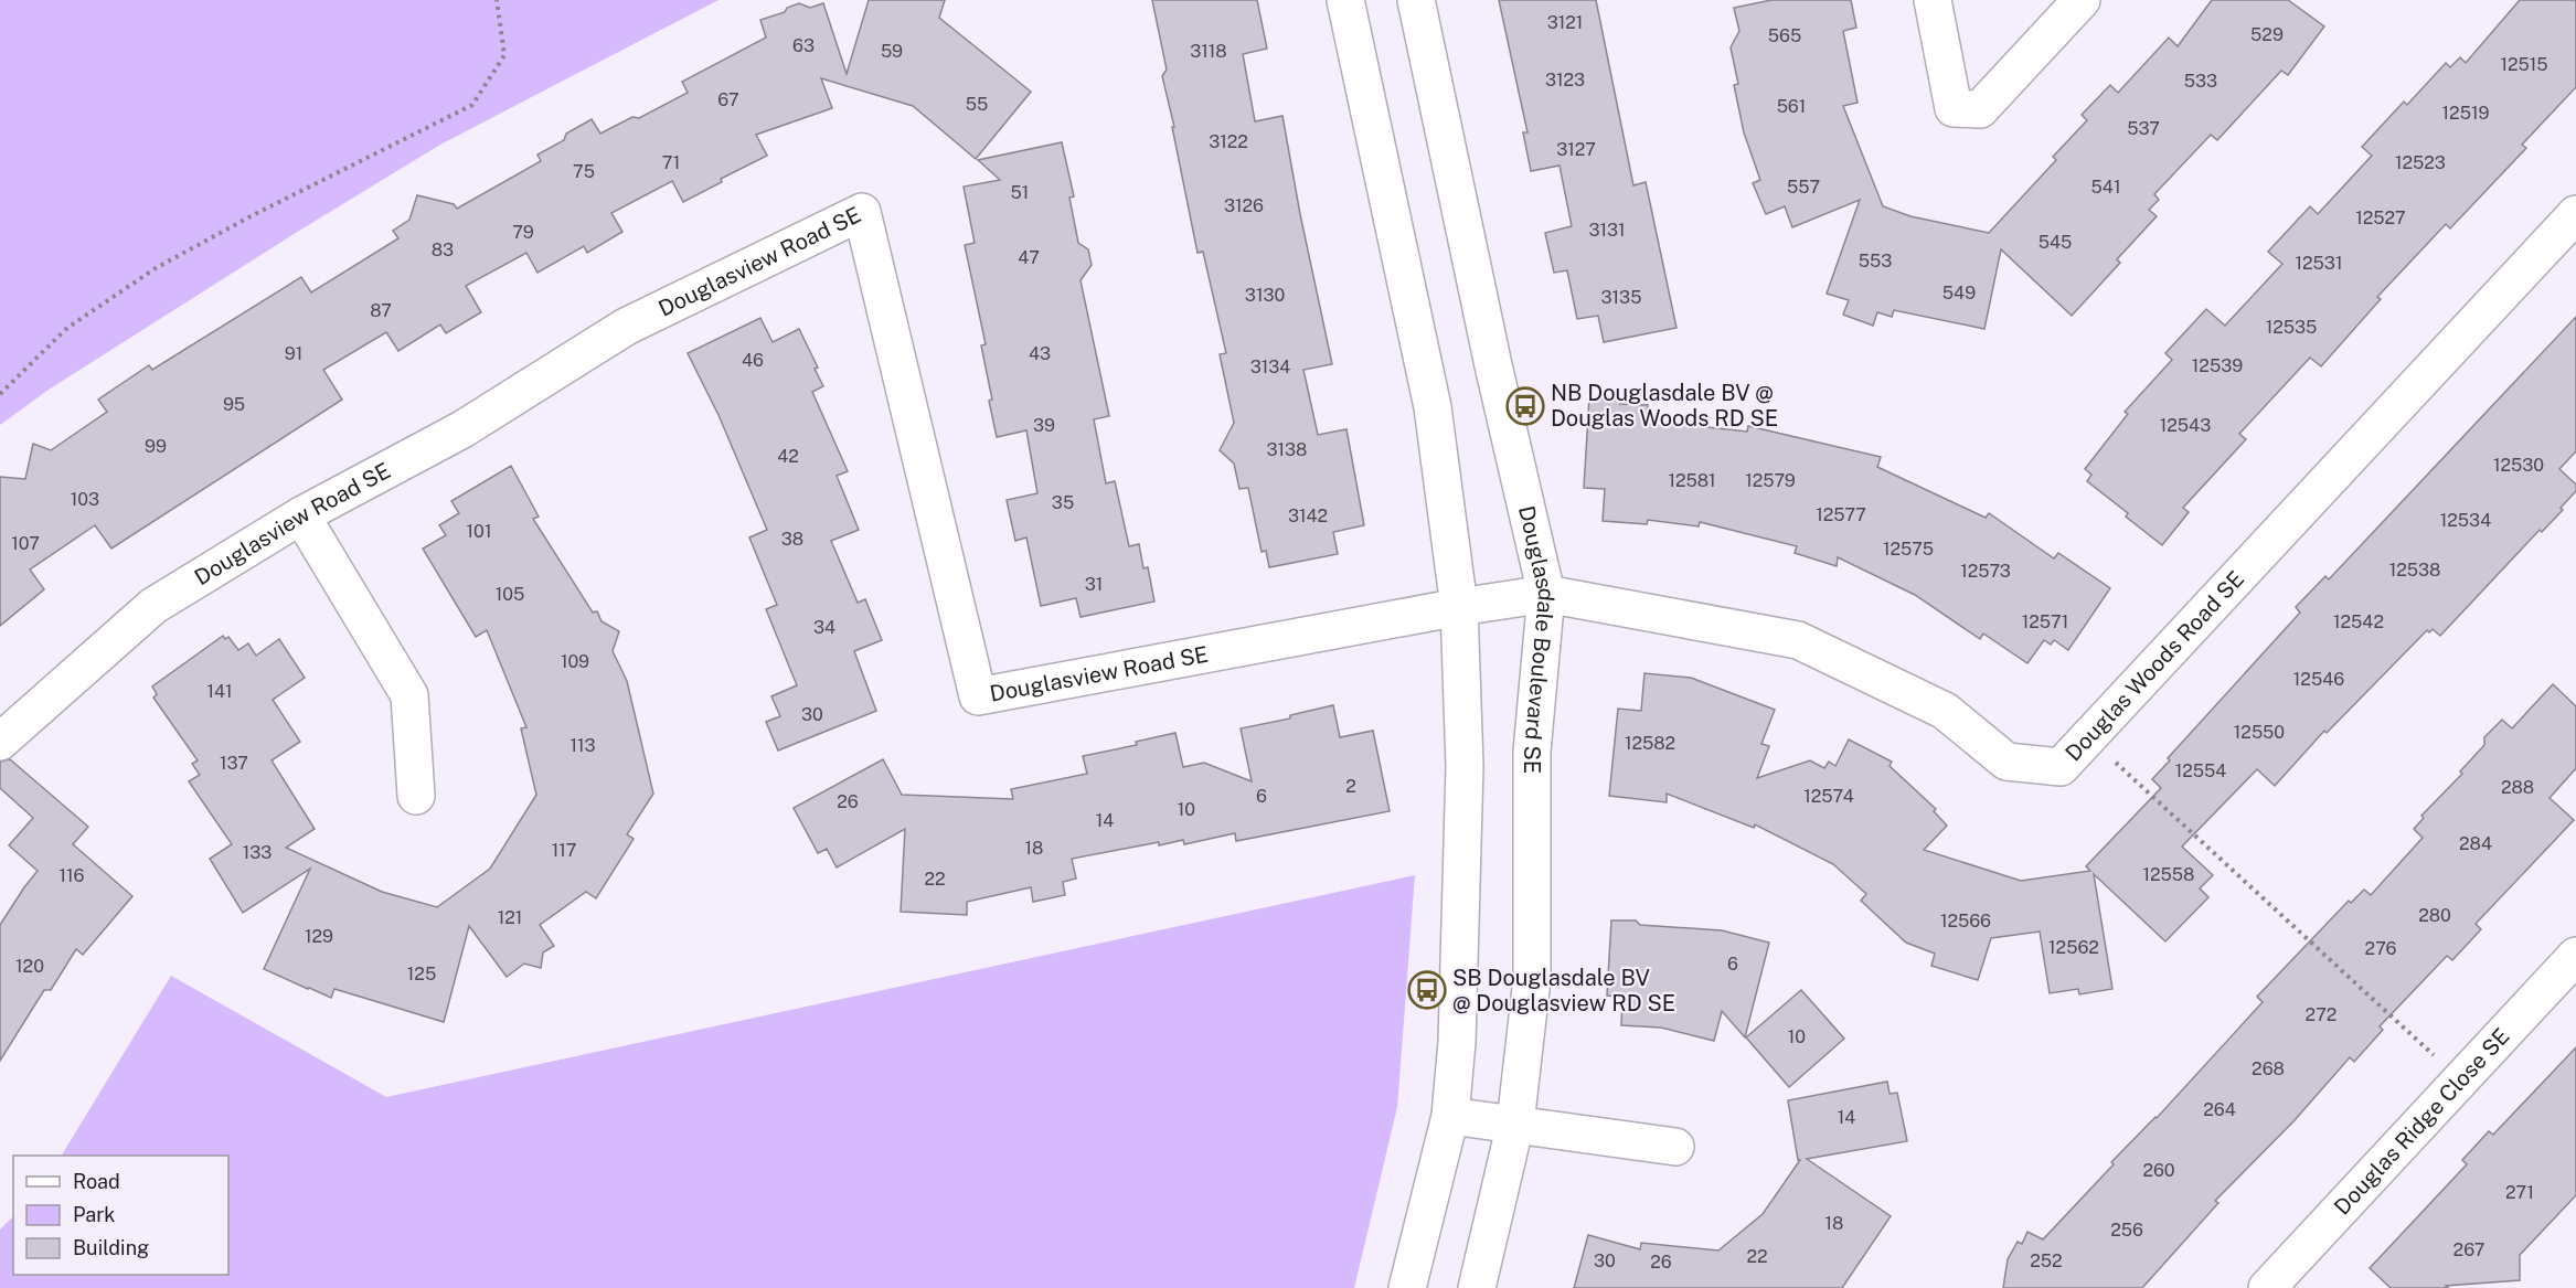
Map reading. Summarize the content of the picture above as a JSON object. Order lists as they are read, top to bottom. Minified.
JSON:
{"streets":{"street":["Douglasview Road SE","Douglasdale Boulevard SE","Douglas Woods Road SE","Douglas Ridge Close SE"]},"crossings":[["Douglasview Road SE","Douglas Woods Road SE"],["Douglasdale Boulevard SE","Douglas Woods Road SE"]],"places":{"bus stop":["NB Douglasdale BV @ Douglas Woods RD SE","SB Douglasdale BV @ Douglasview RD SE"]},"house_numbers":["3121","529","565","63","59","3118","12515","3123","533","67","55","561","12519","537","3122","3127","71","12523","75","557","541","51","3126","12527","3131","79","545","83","47","553","12531","549","3130","3135","87","12535","91","43","46","12539","3134","95","39","12543","99","3138","42","12530","12581","12579","103","35","12577","3142","12534","101","38","107","12575","12538","12573","31","105","12571","12542","34","109","12546","141","30","12550","12582","113","137","12554","2","288","6","12574","26","10","14","284","18","117","133","12558","116","22","280","121","12566","129","12562","276","6","120","125","272","10","268","264","14","260","271","18","256","267","22","30","252","26"],"legend":["Road","Park","Building"]}
